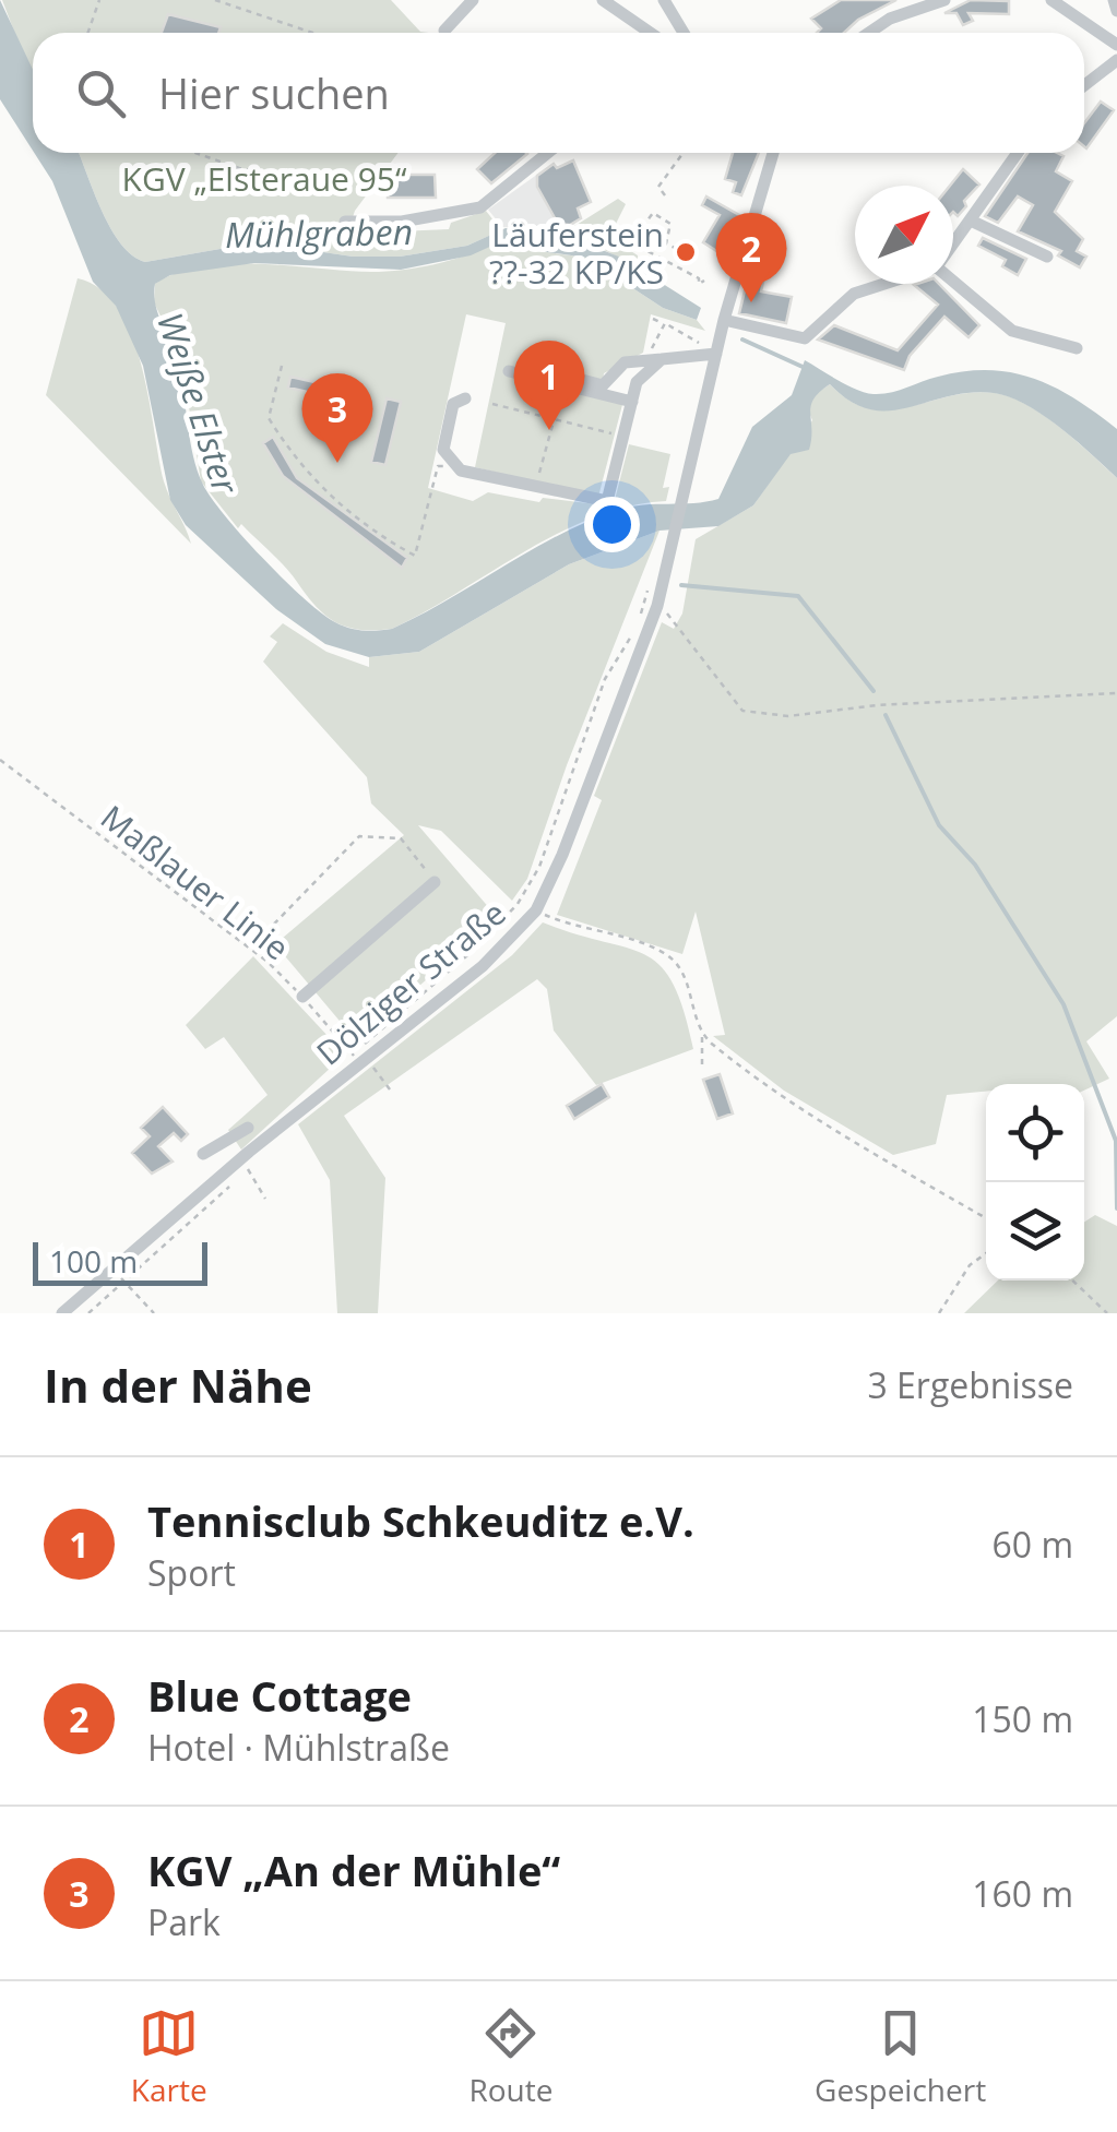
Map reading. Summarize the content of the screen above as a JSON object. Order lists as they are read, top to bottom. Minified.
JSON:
{"streets":{"street":["Dölziger Straße"],"path":["Maßlauer Linie"]},"crossings":[["Maßlauer Linie","Dölziger Straße"]],"water":["Mühlgraben","Weiße Elster"],"parks":["KGV „Elsteraue 95“"],"places":["Läuferstein ??-32 KP/KS"],"scale_bar":"100 m","north":"top right","page":{"search":"Hier suchen","pins":["2","1","3"],"scale":"100 m","heading":["In der Nähe","3 Ergebnisse"],"list":[{"mark":"1","name":"Tennisclub Schkeuditz e.V.","note":"Sport","value":"60 m"},{"mark":"2","name":"Blue Cottage","note":"Hotel · Mühlstraße","value":"150 m"},{"mark":"3","name":"KGV „An der Mühle“","note":"Park","value":"160 m"}],"nav":["Karte","Route","Gespeichert"]}}
